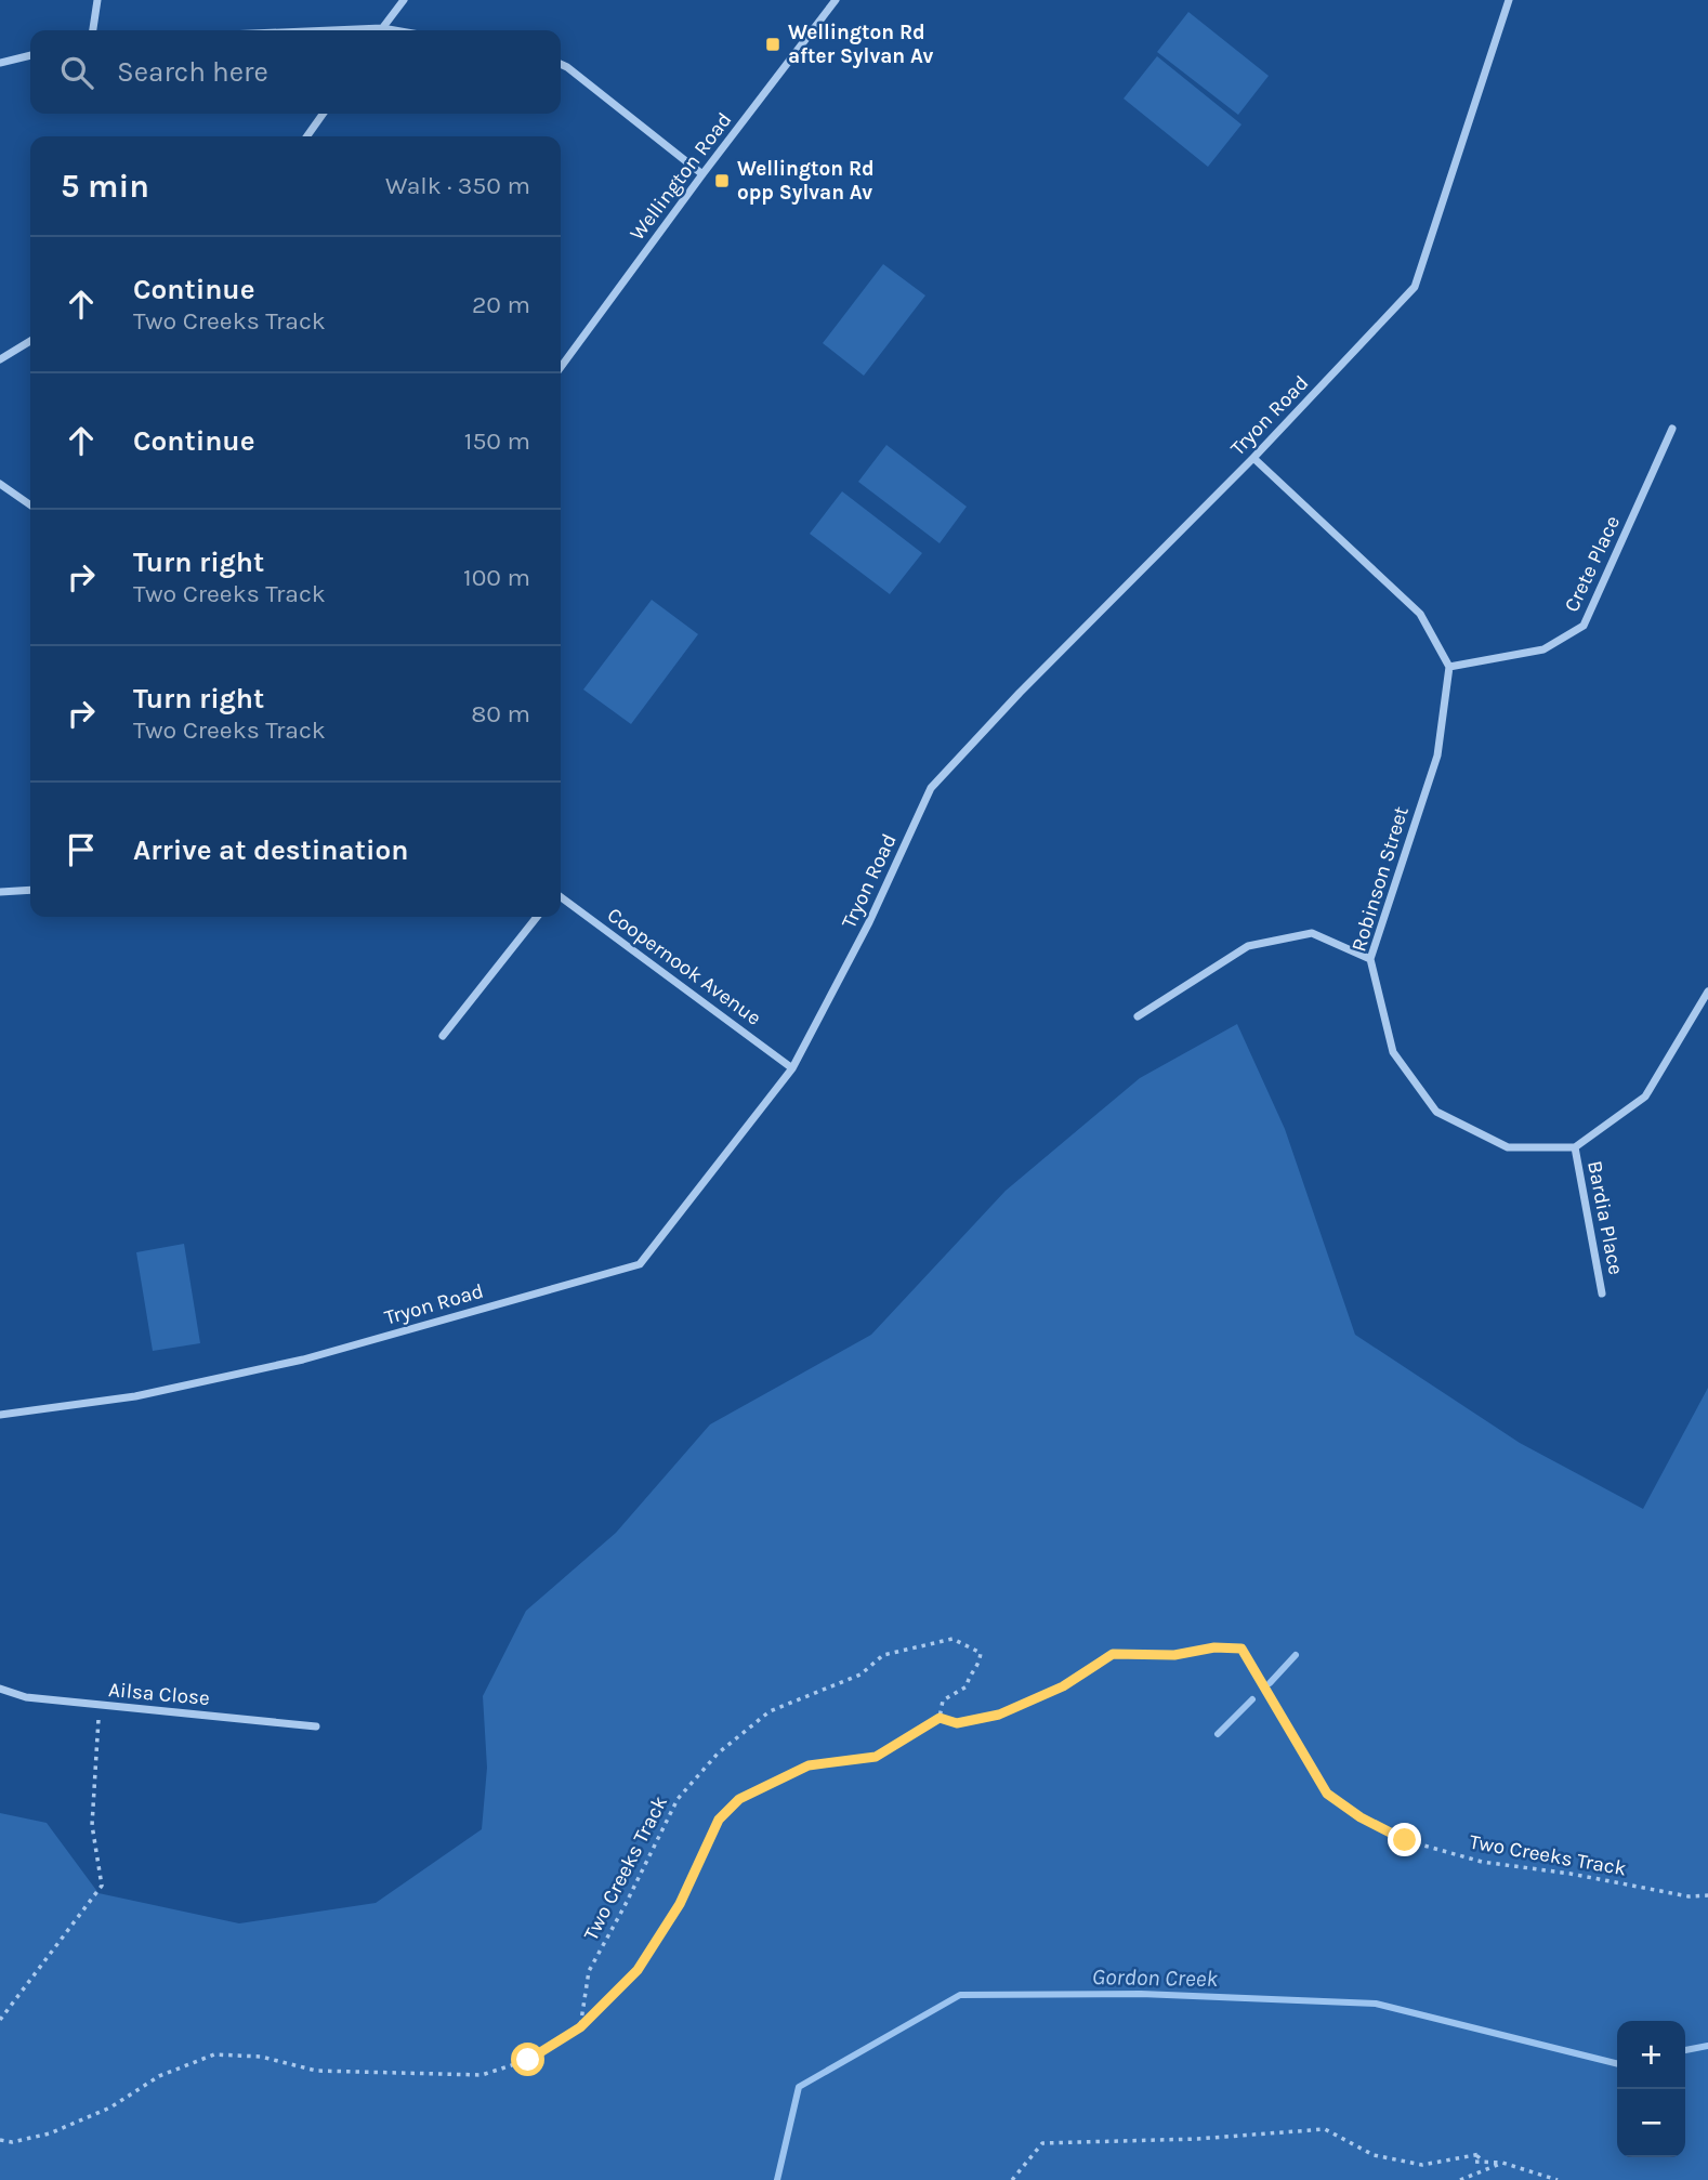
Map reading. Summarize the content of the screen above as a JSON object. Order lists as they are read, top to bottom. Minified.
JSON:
{"streets":{"street":["Wellington Road","Tryon Road","Crete Place","Robinson Street","Coopernook Avenue","Bardia Place","Ailsa Close"],"path":["Two Creeks Track"]},"crossings":[["Tryon Road","Coopernook Avenue"],["Crete Place","Robinson Street"],["Robinson Street","Bardia Place"]],"water":["Gordon Creek"],"places":{"transit":["Wellington Rd after Sylvan Av","Wellington Rd opp Sylvan Av"]},"page":{"search":"Search here","heading":["5 min","Walk · 350 m"],"list":[["Continue","Two Creeks Track","20 m"],["Continue","150 m"],["Turn right","Two Creeks Track","100 m"],["Turn right","Two Creeks Track","80 m"],"Arrive at destination"],"map_buttons":["+","−"]}}
